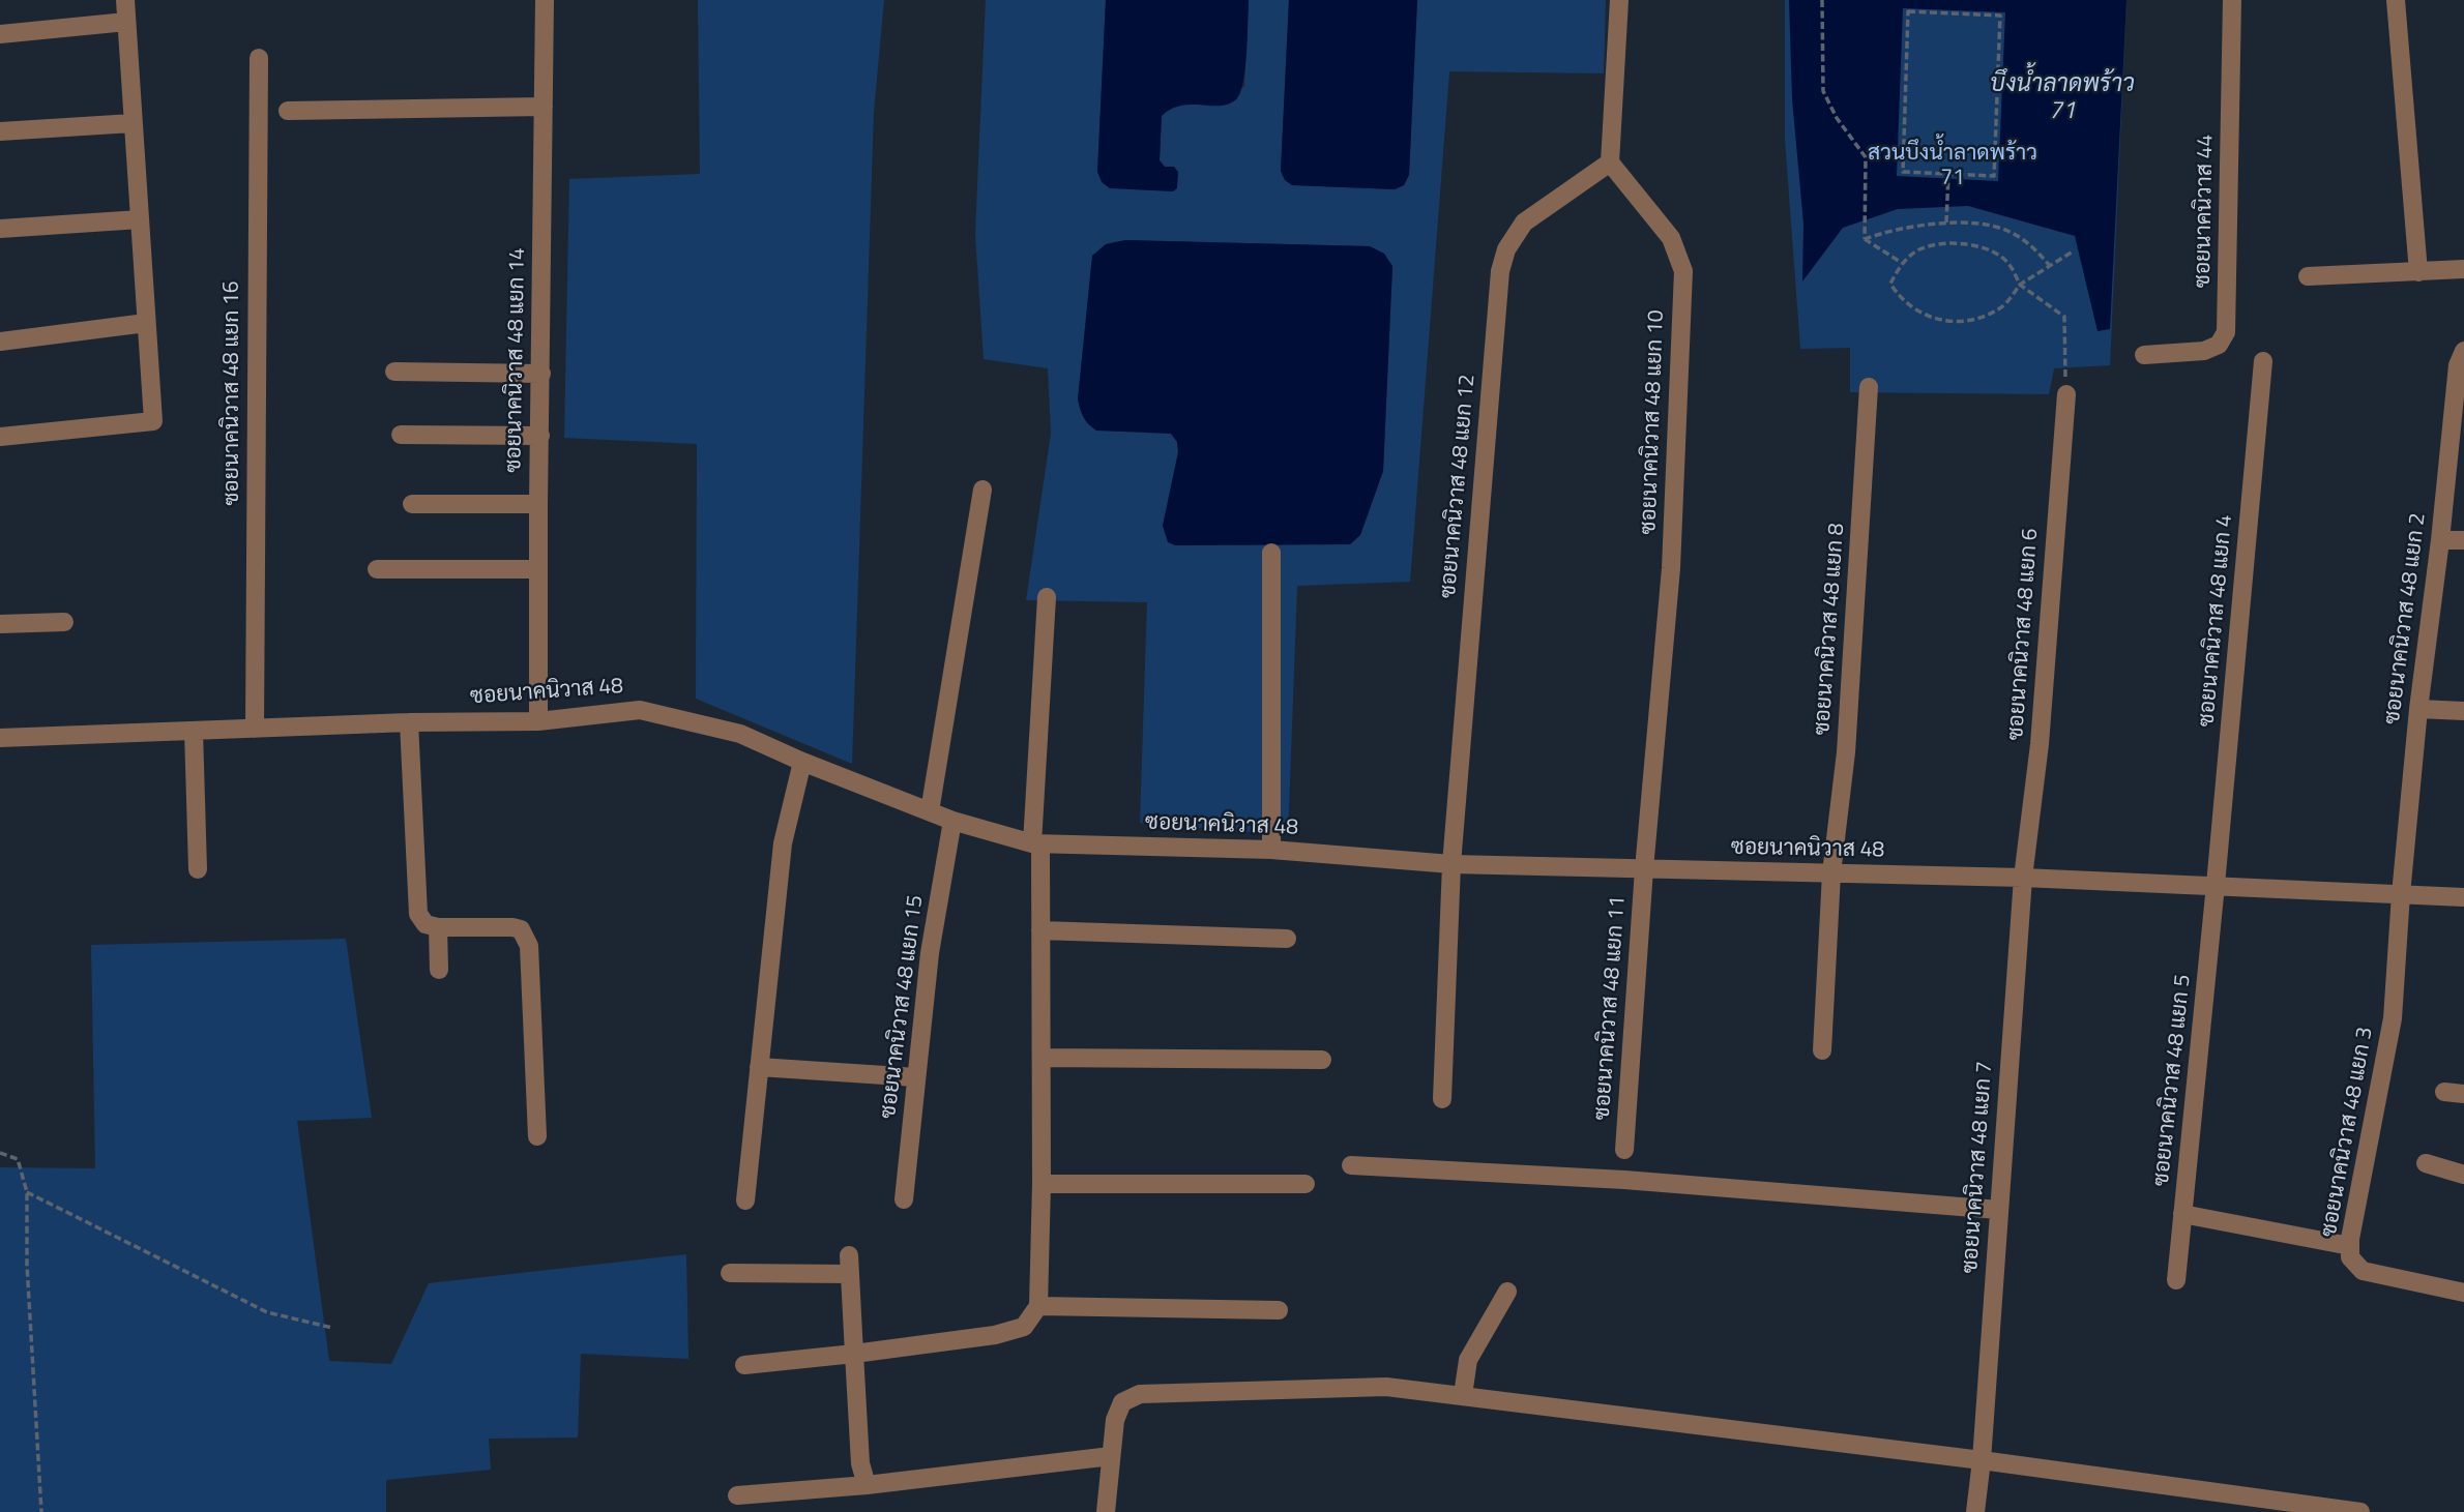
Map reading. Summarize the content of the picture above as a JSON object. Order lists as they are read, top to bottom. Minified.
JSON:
{"streets":{"street":["ซอยนาคนิวาส 44","ซอยนาคนิวาส 48 แยก 14","ซอยนาคนิวาส 48 แยก 16","ซอยนาคนิวาส 48 แยก 10","ซอยนาคนิวาส 48 แยก 12","ซอยนาคนิวาส 48 แยก 2","ซอยนาคนิวาส 48 แยก 4","ซอยนาคนิวาส 48 แยก 8","ซอยนาคนิวาส 48 แยก 6","ซอยนาคนิวาส 48","ซอยนาคนิวาส 48 แยก 15","ซอยนาคนิวาส 48 แยก 11","ซอยนาคนิวาส 48 แยก 5","ซอยนาคนิวาส 48 แยก 3","ซอยนาคนิวาส 48 แยก 7"]},"crossings":[["ซอยนาคนิวาส 48 แยก 14","ซอยนาคนิวาส 48"],["ซอยนาคนิวาส 48 แยก 16","ซอยนาคนิวาส 48"],["ซอยนาคนิวาส 48 แยก 10","ซอยนาคนิวาส 48 แยก 12"],["ซอยนาคนิวาส 48 แยก 10","ซอยนาคนิวาส 48"],["ซอยนาคนิวาส 48 แยก 10","ซอยนาคนิวาส 48 แยก 11"],["ซอยนาคนิวาส 48 แยก 12","ซอยนาคนิวาส 48"],["ซอยนาคนิวาส 48 แยก 2","ซอยนาคนิวาส 48"],["ซอยนาคนิวาส 48 แยก 2","ซอยนาคนิวาส 48 แยก 3"],["ซอยนาคนิวาส 48 แยก 4","ซอยนาคนิวาส 48"],["ซอยนาคนิวาส 48 แยก 4","ซอยนาคนิวาส 48 แยก 5"],["ซอยนาคนิวาส 48 แยก 8","ซอยนาคนิวาส 48"],["ซอยนาคนิวาส 48 แยก 6","ซอยนาคนิวาส 48"],["ซอยนาคนิวาส 48 แยก 6","ซอยนาคนิวาส 48 แยก 7"],["ซอยนาคนิวาส 48","ซอยนาคนิวาส 48 แยก 15"],["ซอยนาคนิวาส 48","ซอยนาคนิวาส 48 แยก 11"],["ซอยนาคนิวาส 48","ซอยนาคนิวาส 48 แยก 5"],["ซอยนาคนิวาส 48","ซอยนาคนิวาส 48 แยก 3"],["ซอยนาคนิวาส 48","ซอยนาคนิวาส 48 แยก 7"]],"water":["บึงน้ำลาดพร้าว 71"],"parks":["สวนบึงน้ำลาดพร้าว 71"]}
